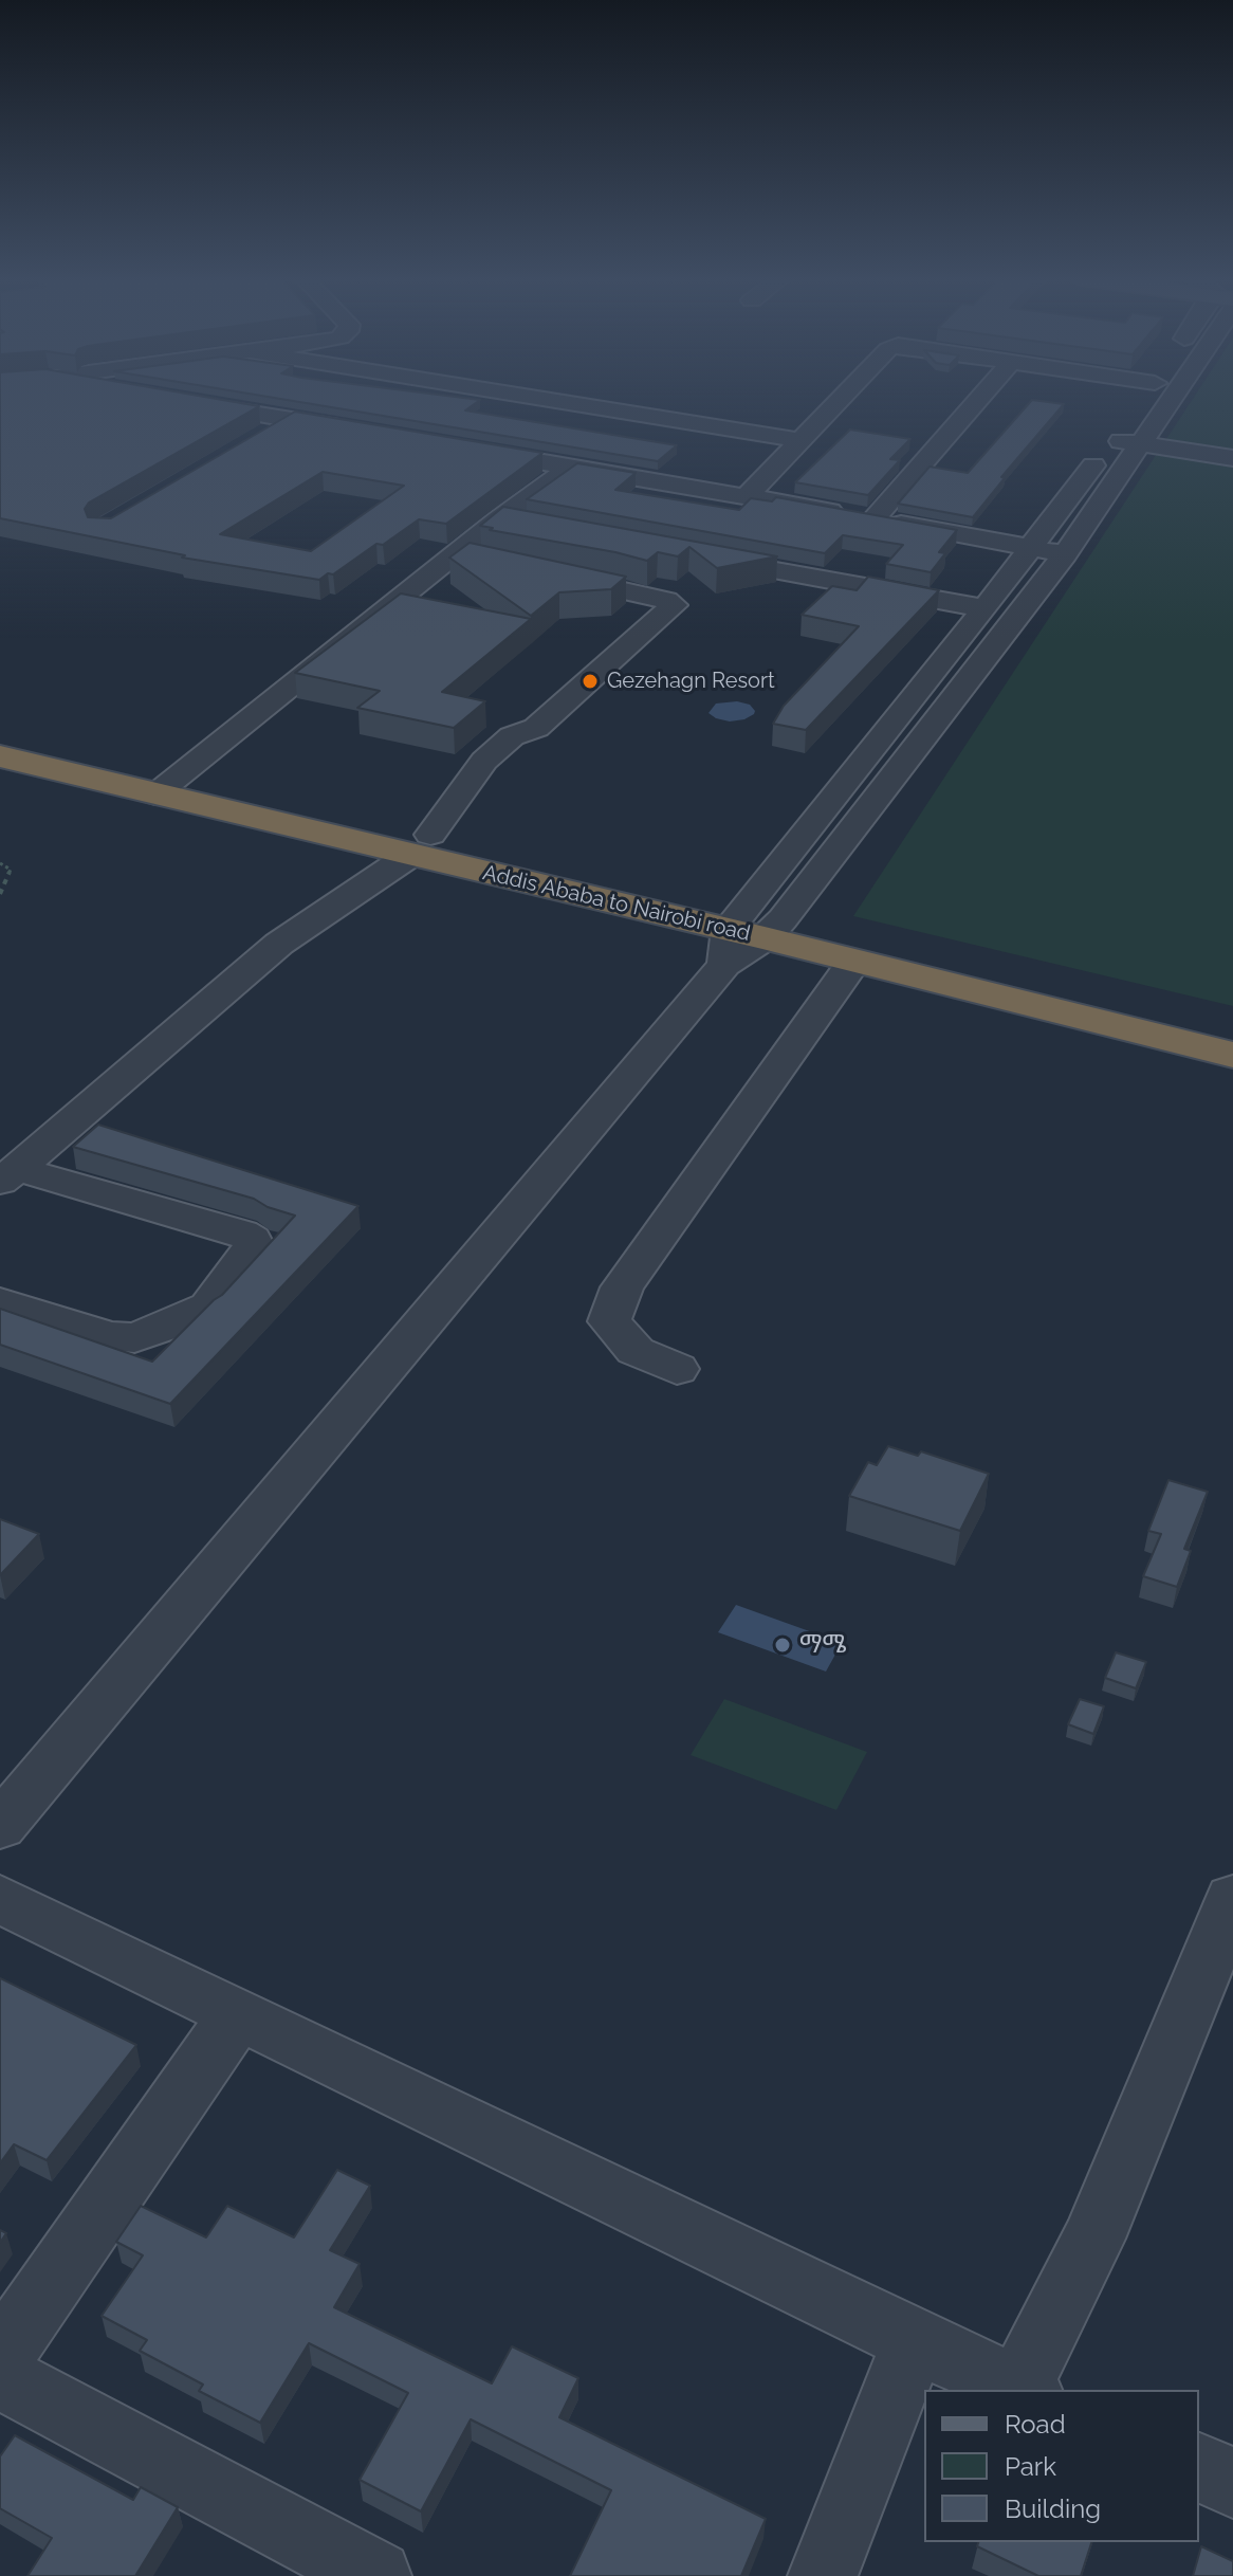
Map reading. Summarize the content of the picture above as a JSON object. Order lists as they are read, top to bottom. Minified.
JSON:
{"streets":{"highway":["Addis Ababa to Nairobi road"]},"places":["Gezehagn Resort","ማሜ"],"legend":["Road","Park","Building"]}
